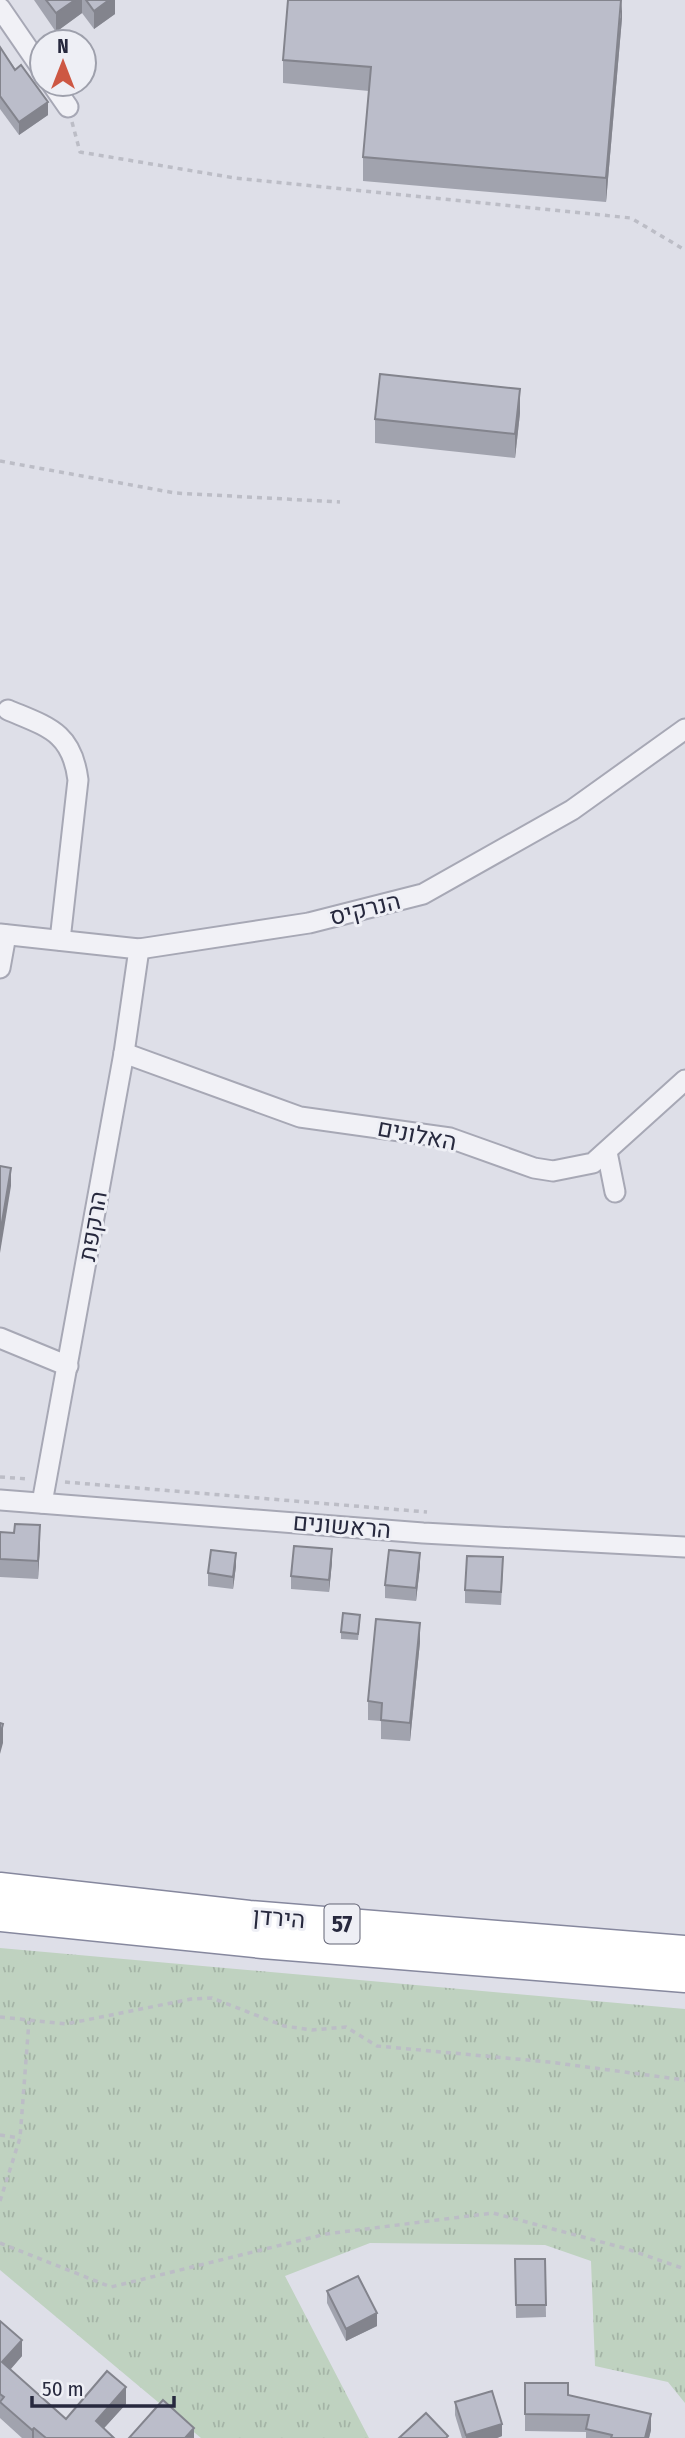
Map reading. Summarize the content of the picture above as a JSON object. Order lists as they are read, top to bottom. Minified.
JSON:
{"streets":{"highway":["הירדן","57"],"street":["הנרקיס","האלונים","הרקפת","הראשונים"]},"crossings":[["הנרקיס","הרקפת"],["האלונים","הרקפת"],["הרקפת","הראשונים"]],"scale_bar":"50 m","north":"top"}
